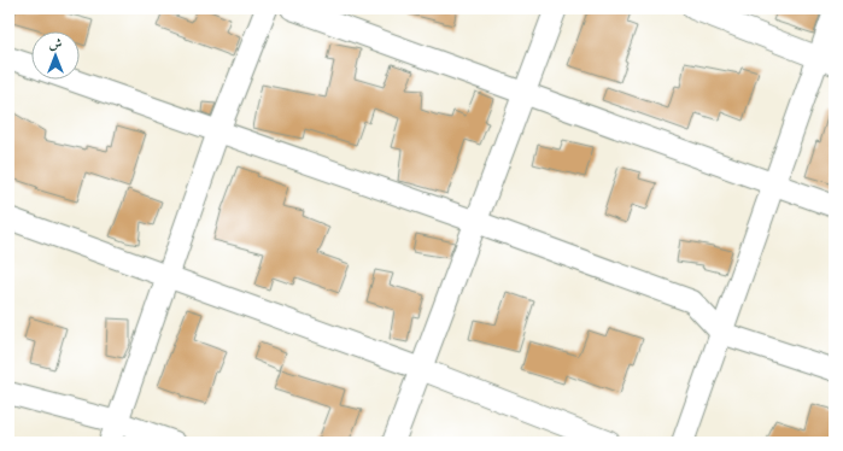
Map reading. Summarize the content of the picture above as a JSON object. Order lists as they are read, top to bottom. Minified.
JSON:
{"north":"top"}
